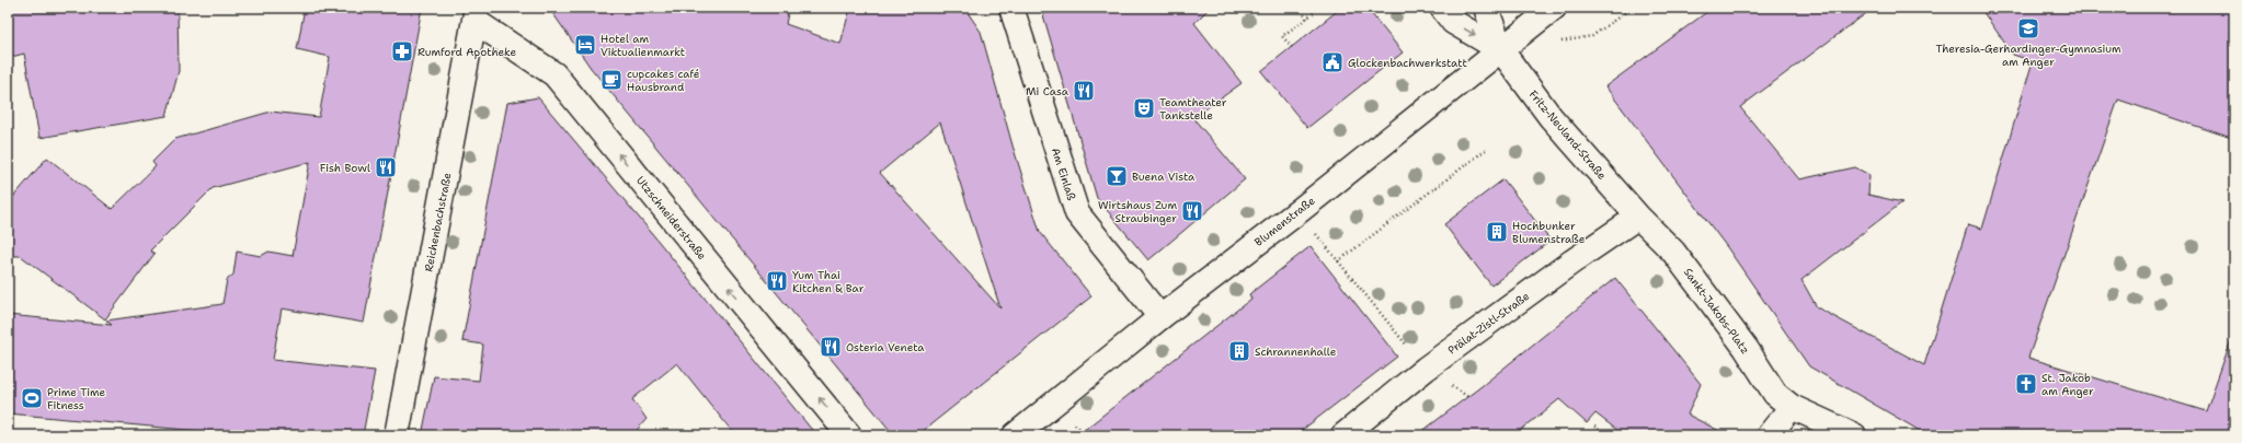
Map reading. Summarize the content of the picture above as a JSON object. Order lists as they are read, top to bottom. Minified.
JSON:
{"streets":{"street":["Fritz-Neuland-Straße","Am Einlaß","Utzschneiderstraße","Blumenstraße","Reichenbachstraße","Sankt-Jakobs-Platz","Prälat-Zistl-Straße"]},"crossings":[["Fritz-Neuland-Straße","Blumenstraße"],["Fritz-Neuland-Straße","Sankt-Jakobs-Platz"],["Fritz-Neuland-Straße","Prälat-Zistl-Straße"],["Am Einlaß","Blumenstraße"],["Utzschneiderstraße","Reichenbachstraße"],["Sankt-Jakobs-Platz","Prälat-Zistl-Straße"]],"one_way":["Utzschneiderstraße"],"places":{"school or university":["Theresia-Gerhardinger-Gymnasium am Anger"],"hotel":["Hotel am Viktualienmarkt"],"pharmacy":["Rumford Apotheke"],"public building":["Glockenbachwerkstatt"],"cafe":["cupcakes café Hausbrand"],"restaurant":["Mi Casa","Fish Bowl","Wirtshaus Zum Straubinger","Yum Thai Kitchen & Bar","Osteria Veneta"],"theatre":["Teamtheater Tankstelle"],"bar":["Buena Vista"],"building":["Hochbunker Blumenstraße","Schrannenhalle"],"church":["St. Jakob am Anger"],"sports":["Prime Time Fitness"]}}
